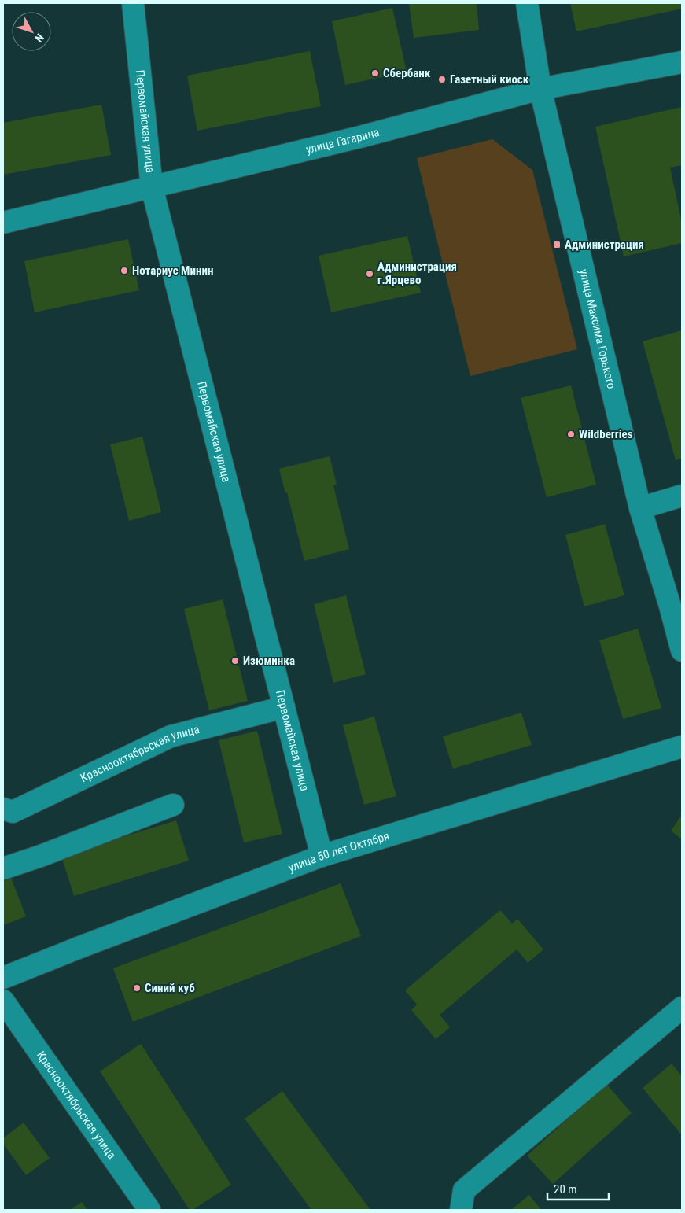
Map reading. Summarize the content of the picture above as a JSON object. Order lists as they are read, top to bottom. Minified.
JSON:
{"streets":{"street":["Первомайская улица","улица Гагарина","улица Максима Горького","Краснооктябрьская улица","улица 50 лет Октября"]},"crossings":[["Первомайская улица","улица Гагарина"],["Первомайская улица","Краснооктябрьская улица"],["Первомайская улица","улица 50 лет Октября"],["улица Гагарина","улица Максима Горького"]],"places":{"other":["Сбербанк","Газетный киоск","Нотариус Минин","Администрация г.Ярцево","Wildberries","Изюминка","Синий куб"],"transit":["Администрация"]},"scale_bar":"20 m","north":"bottom right"}
